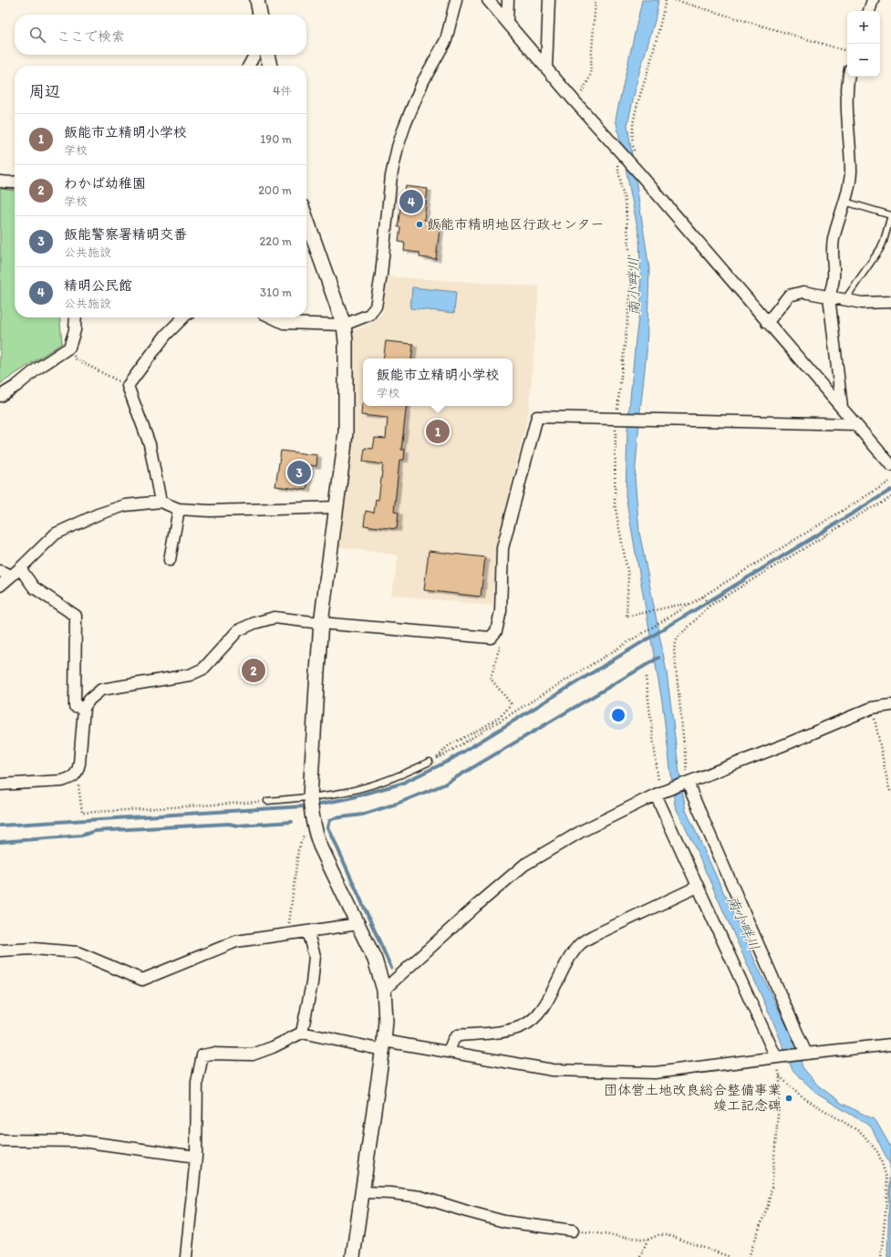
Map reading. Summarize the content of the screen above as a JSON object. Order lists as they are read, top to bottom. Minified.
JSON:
{"water":["南小畔川"],"places":["飯能市精明地区行政センター","団体営土地改良総合整備事業 竣工記念碑"],"page":{"map_buttons":["+","−"],"search":"ここで検索","heading":["周辺","4件"],"list":[{"mark":"1","name":"飯能市立精明小学校","note":"学校","value":"190 m"},{"mark":"2","name":"わかば幼稚園","note":"学校","value":"200 m"},{"mark":"3","name":"飯能警察署精明交番","note":"公共施設","value":"220 m"},{"mark":"4","name":"精明公民館","note":"公共施設","value":"310 m"}],"pins":["4","1","3","2"],"popup":["飯能市立精明小学校","学校"]}}
